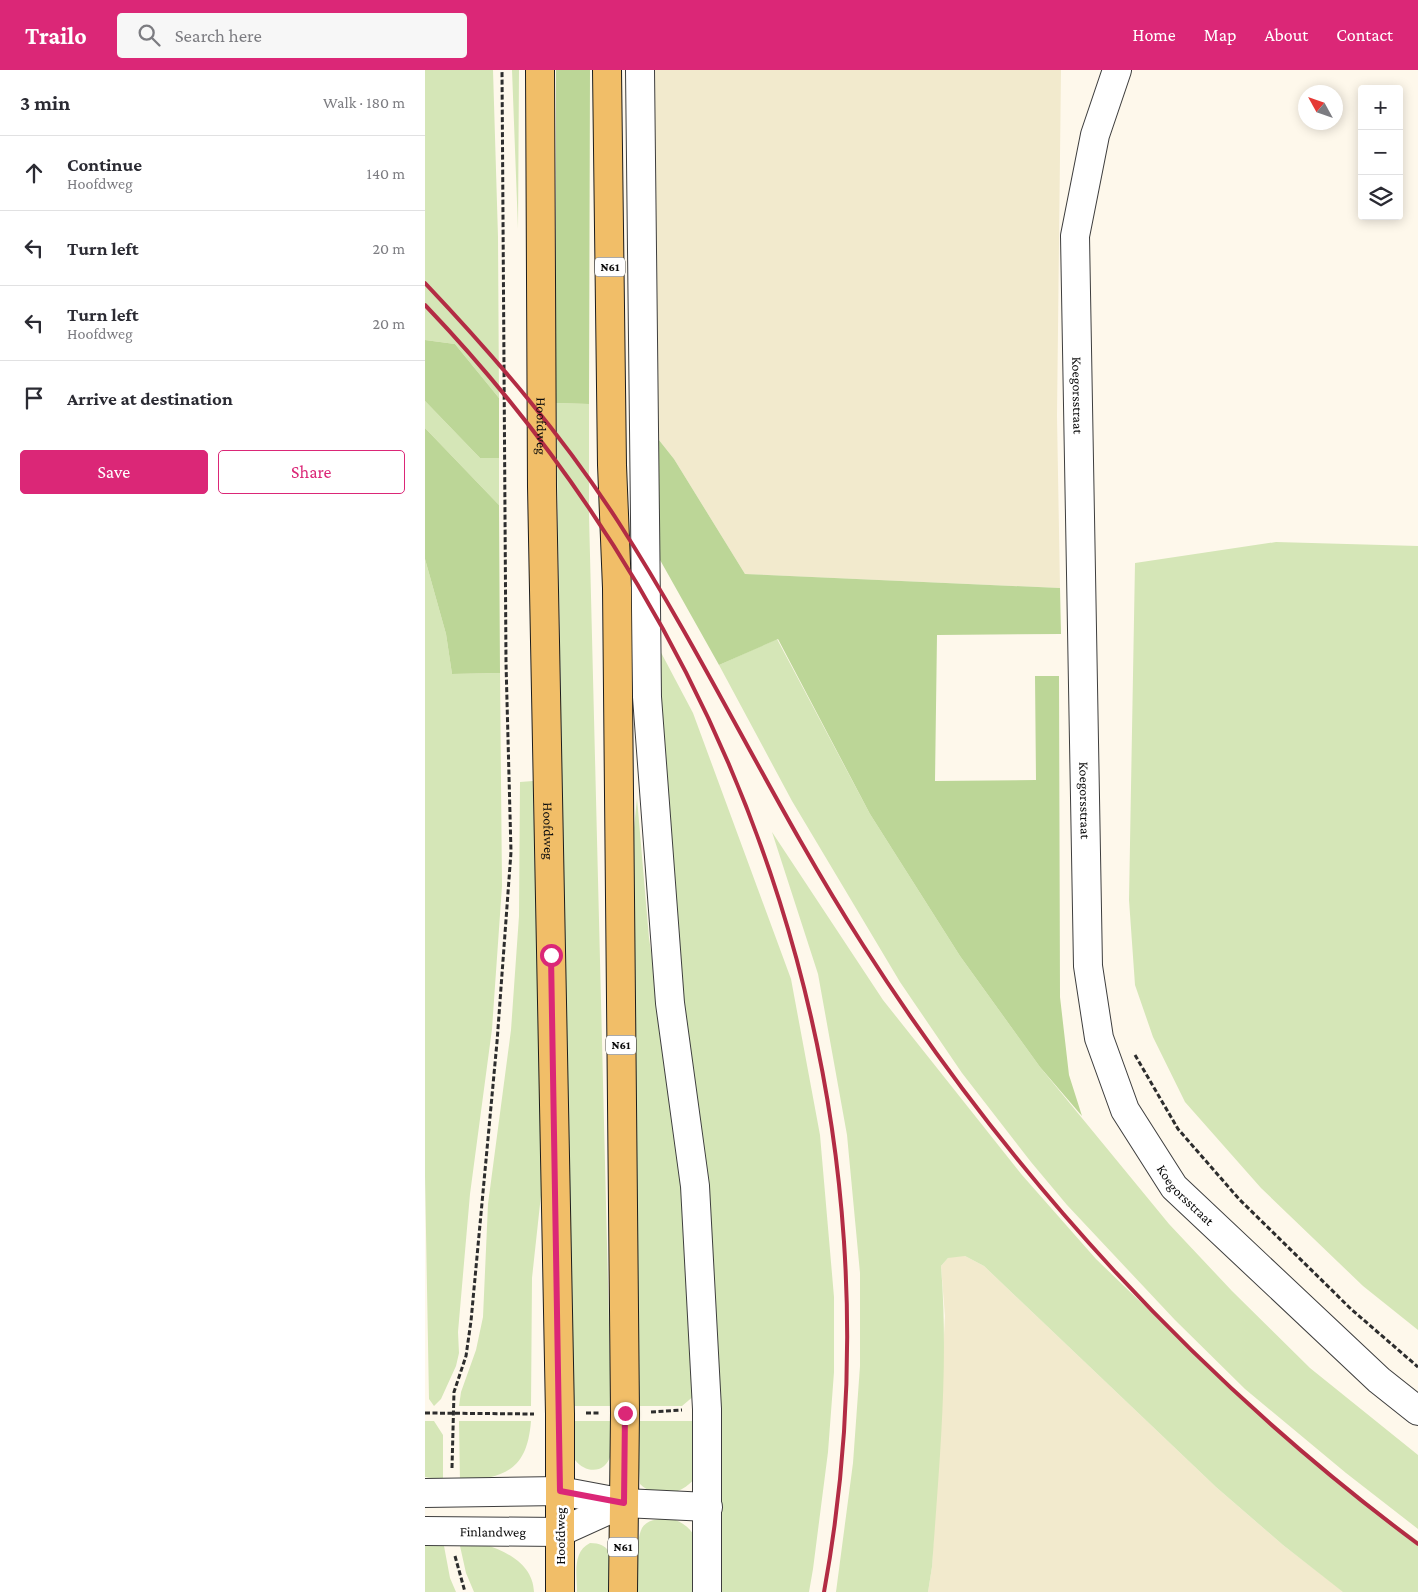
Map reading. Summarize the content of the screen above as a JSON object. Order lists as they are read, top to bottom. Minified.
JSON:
{"streets":{"main road":["N61","Hoofdweg"],"street":["Koegorsstraat","Finlandweg"]},"crossings":[["Hoofdweg","Finlandweg"]],"north":"top left","page":{"header":"Trailo","search":"Search here","nav":["Home","Map","About","Contact"],"heading":["3 min","Walk · 180 m"],"map_buttons":["+","−"],"list":[["Continue","Hoofdweg","140 m"],["Turn left","20 m"],["Turn left","Hoofdweg","20 m"],"Arrive at destination"],"buttons":["Save","Share"]}}
